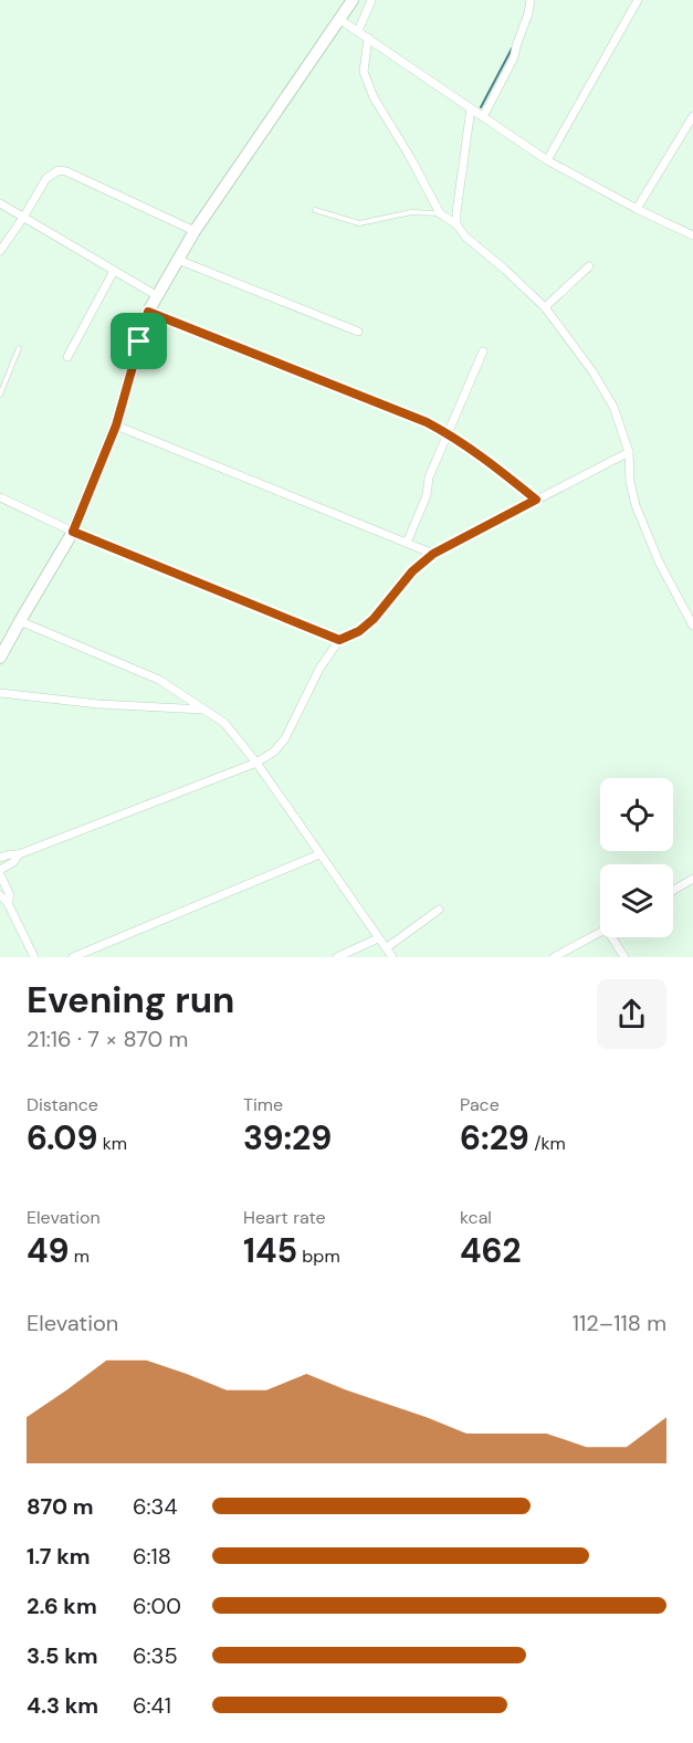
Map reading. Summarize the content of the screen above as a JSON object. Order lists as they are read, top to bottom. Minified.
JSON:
{"page":{"heading":["Evening run","21:16 · 7 × 870 m"],"stats":[["Distance","6.09 km"],["Time","39:29"],["Pace","6:29 /km"],["Elevation","49 m"],["Heart rate","145 bpm"],["kcal","462"]],"chart":["Elevation","112–118 m"],"list":[{"name":"870 m","note":"6:34"},{"name":"1.7 km","note":"6:18"},{"name":"2.6 km","note":"6:00"},{"name":"3.5 km","note":"6:35"},{"name":"4.3 km","note":"6:41"}]}}
